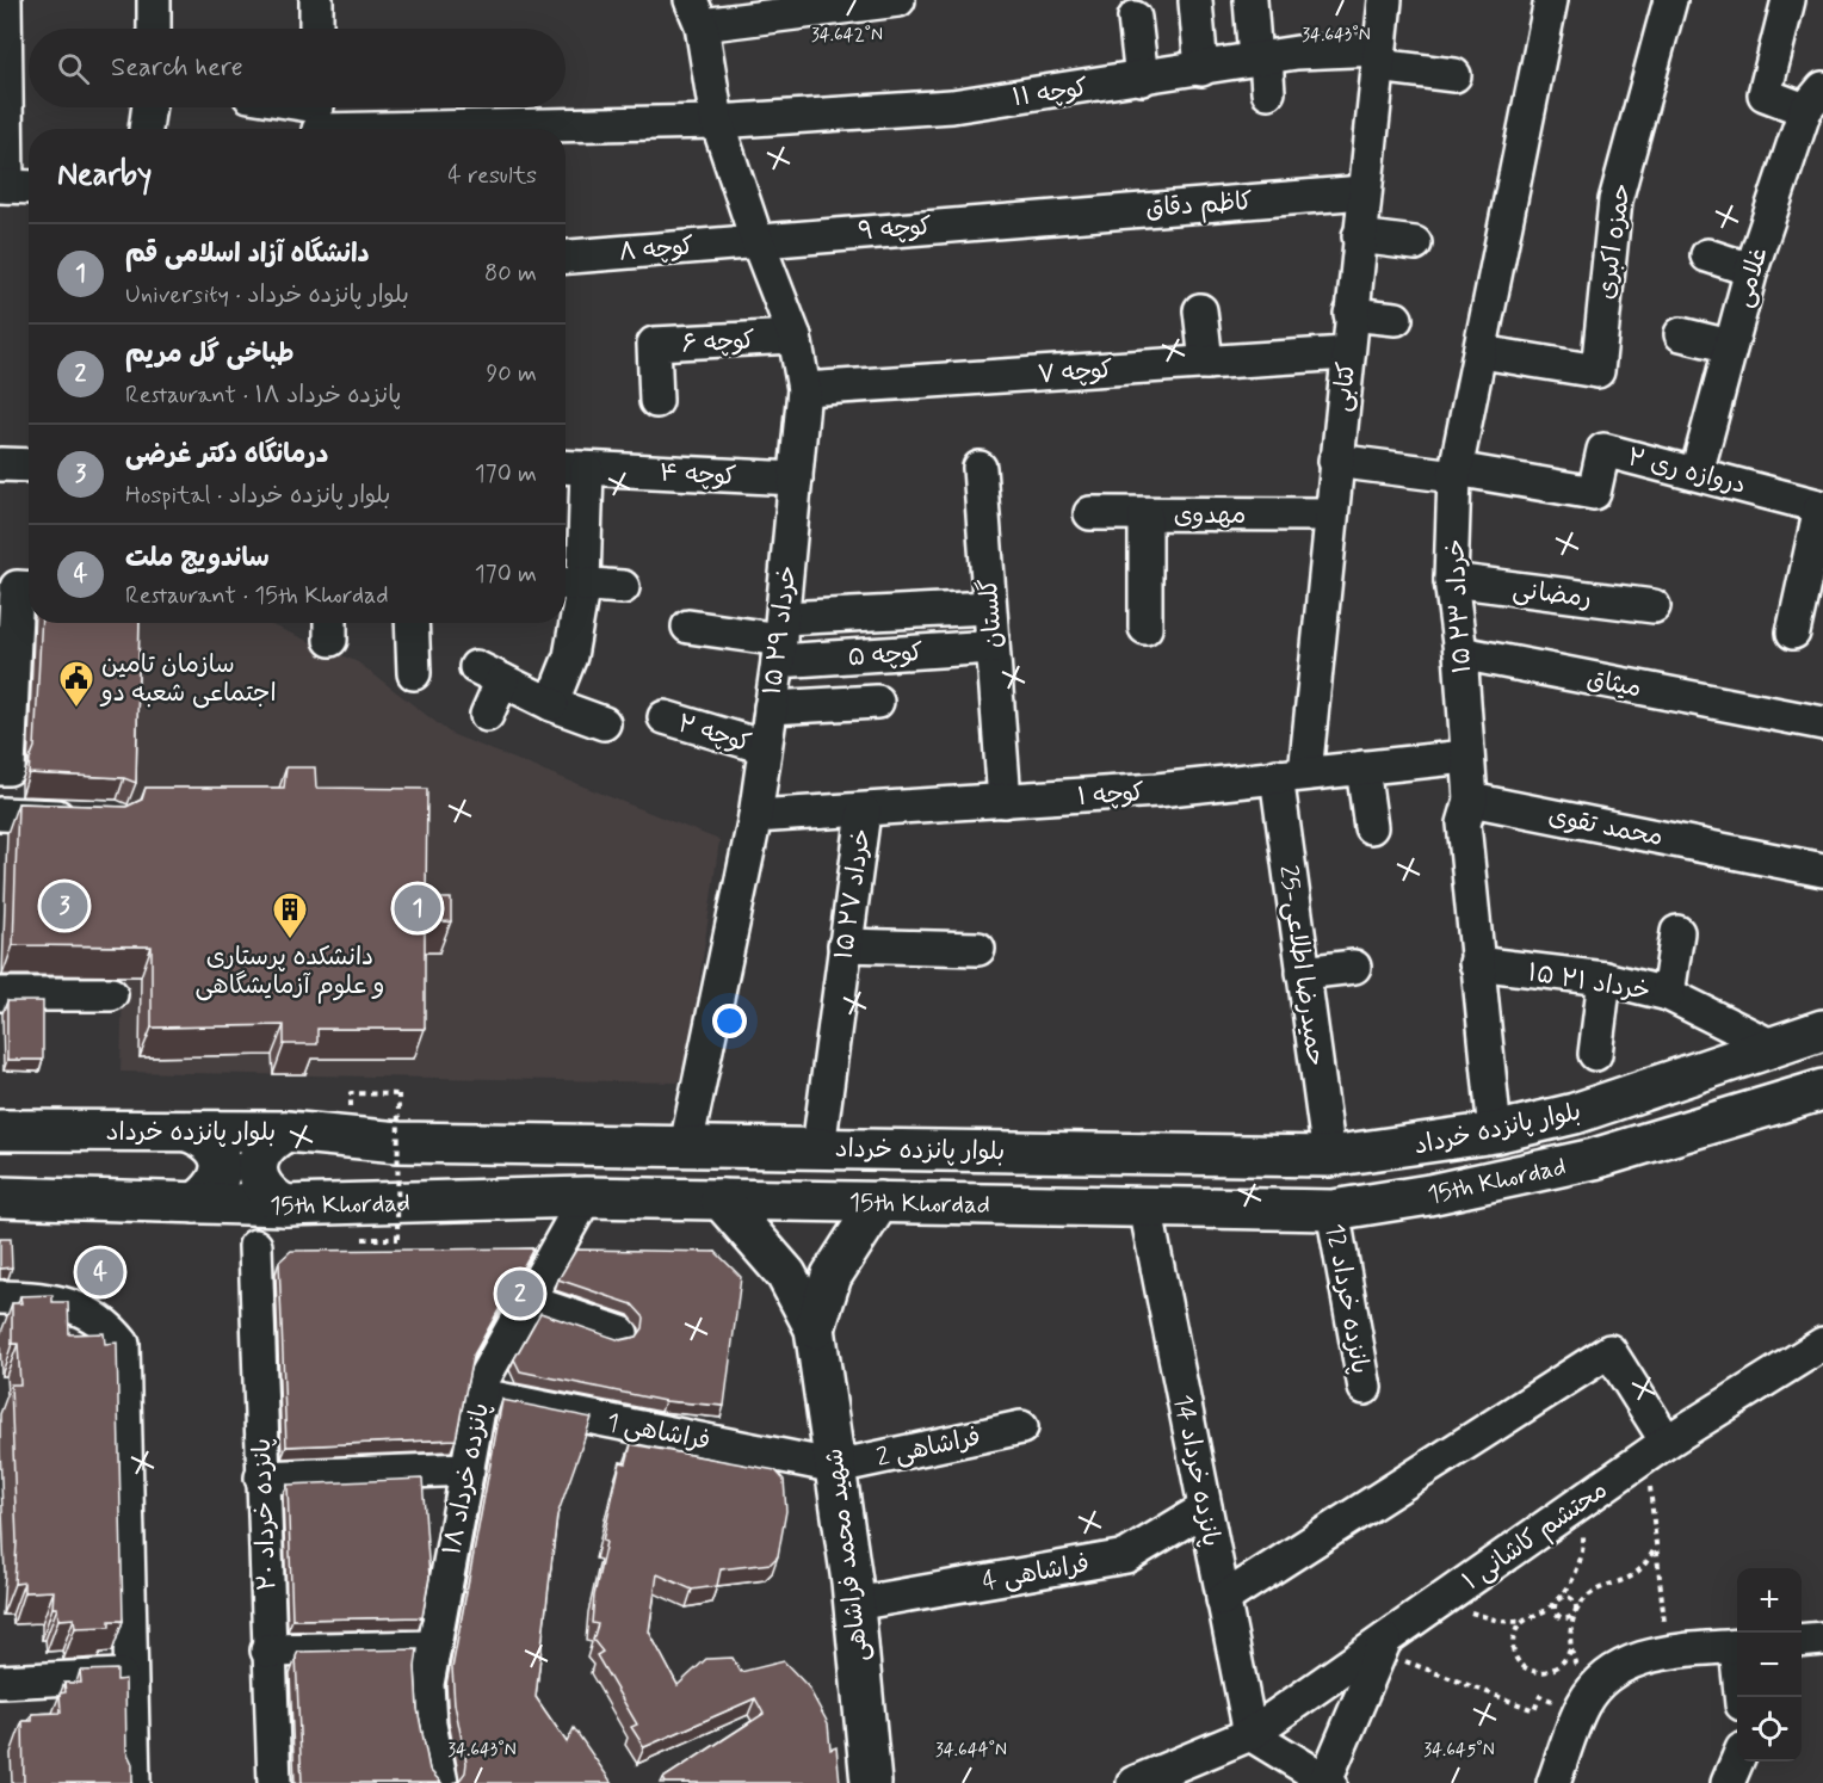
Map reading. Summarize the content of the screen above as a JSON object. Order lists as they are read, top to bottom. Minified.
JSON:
{"streets":{"main road":["بلوار پانزده خرداد","15th Khordad","شهید محمد فراشاهی"],"street":["کوچه ۱۱","کاظم دقاق","کوچه ۹","حمزه اکبری","کوچه ۸","غلامی","کوچه ۶","کوچه ۷","کتابی","دروازه ری ۲","کوچه ۴","مهدوی","رمضانی","۱۵ خرداد ۲۳","گلستان","۱۵ خرداد ۲۹","کوچه ۵","میثاق","کوچه ۲","کوچه ۱","محمد تقوی","۱۵ خرداد ۲۷","حمیدرضا اطلاعی-25","۱۵ خرداد ۲۱","پانزده خرداد 12","فراشاهی 1","فراشاهی 2","پانزده خرداد 14","پانزده خرداد ۱۸","پانزده خرداد ۲۰","محتشم کاشانی ۱","فراشاهی 4"]},"crossings":[["کوچه ۱۱","کتابی"],["کوچه ۱۱","۱۵ خرداد ۲۹"],["کاظم دقاق","کوچه ۹"],["کاظم دقاق","کتابی"],["کوچه ۹","کوچه ۸"],["کوچه ۹","۱۵ خرداد ۲۹"],["حمزه اکبری","۱۵ خرداد ۲۳"],["کوچه ۸","۱۵ خرداد ۲۹"],["غلامی","دروازه ری ۲"],["کوچه ۶","۱۵ خرداد ۲۹"],["کوچه ۷","کتابی"],["کوچه ۷","۱۵ خرداد ۲۹"],["کتابی","مهدوی"],["کتابی","کوچه ۱"],["کتابی","حمیدرضا اطلاعی-25"],["دروازه ری ۲","۱۵ خرداد ۲۳"],["کوچه ۴","۱۵ خرداد ۲۹"],["رمضانی","۱۵ خرداد ۲۳"],["۱۵ خرداد ۲۳","میثاق"],["۱۵ خرداد ۲۳","کوچه ۱"],["۱۵ خرداد ۲۳","محمد تقوی"],["۱۵ خرداد ۲۳","۱۵ خرداد ۲۱"],["۱۵ خرداد ۲۳","بلوار پانزده خرداد"],["گلستان","کوچه ۵"],["گلستان","کوچه ۱"],["۱۵ خرداد ۲۹","کوچه ۵"],["۱۵ خرداد ۲۹","کوچه ۲"],["۱۵ خرداد ۲۹","کوچه ۱"],["۱۵ خرداد ۲۹","بلوار پانزده خرداد"],["کوچه ۱","۱۵ خرداد ۲۷"],["کوچه ۱","حمیدرضا اطلاعی-25"],["۱۵ خرداد ۲۷","بلوار پانزده خرداد"],["حمیدرضا اطلاعی-25","بلوار پانزده خرداد"],["۱۵ خرداد ۲۱","بلوار پانزده خرداد"],["15th Khordad","پانزده خرداد 12"],["15th Khordad","پانزده خرداد 14"],["15th Khordad","پانزده خرداد ۱۸"],["فراشاهی 1","فراشاهی 2"],["فراشاهی 1","پانزده خرداد ۱۸"],["فراشاهی 1","شهید محمد فراشاهی"],["فراشاهی 2","شهید محمد فراشاهی"],["پانزده خرداد 14","محتشم کاشانی ۱"],["پانزده خرداد 14","فراشاهی 4"],["شهید محمد فراشاهی","فراشاهی 4"]],"places":{"public building":["سازمان تامین اجتماعی شعبه دو"],"building":["دانشکده پرستاری و علوم آزمایشگاهی"]},"page":{"search":"Search here","heading":["Nearby","4 results"],"list":[{"mark":"1","name":"دانشگاه آزاد اسلامی قم","note":"University · بلوار پانزده خرداد","value":"80 m"},{"mark":"2","name":"طباخی گل مریم","note":"Restaurant · پانزده خرداد ۱۸","value":"90 m"},{"mark":"3","name":"درمانگاه دکتر غرضی","note":"Hospital · بلوار پانزده خرداد","value":"170 m"},{"mark":"4","name":"ساندویچ ملت","note":"Restaurant · 15th Khordad","value":"170 m"}],"pins":["3","1","4","2"],"map_buttons":["+","−"]},"coordinates":["34.642°N","34.643°N","34.644°N","34.645°N"]}
